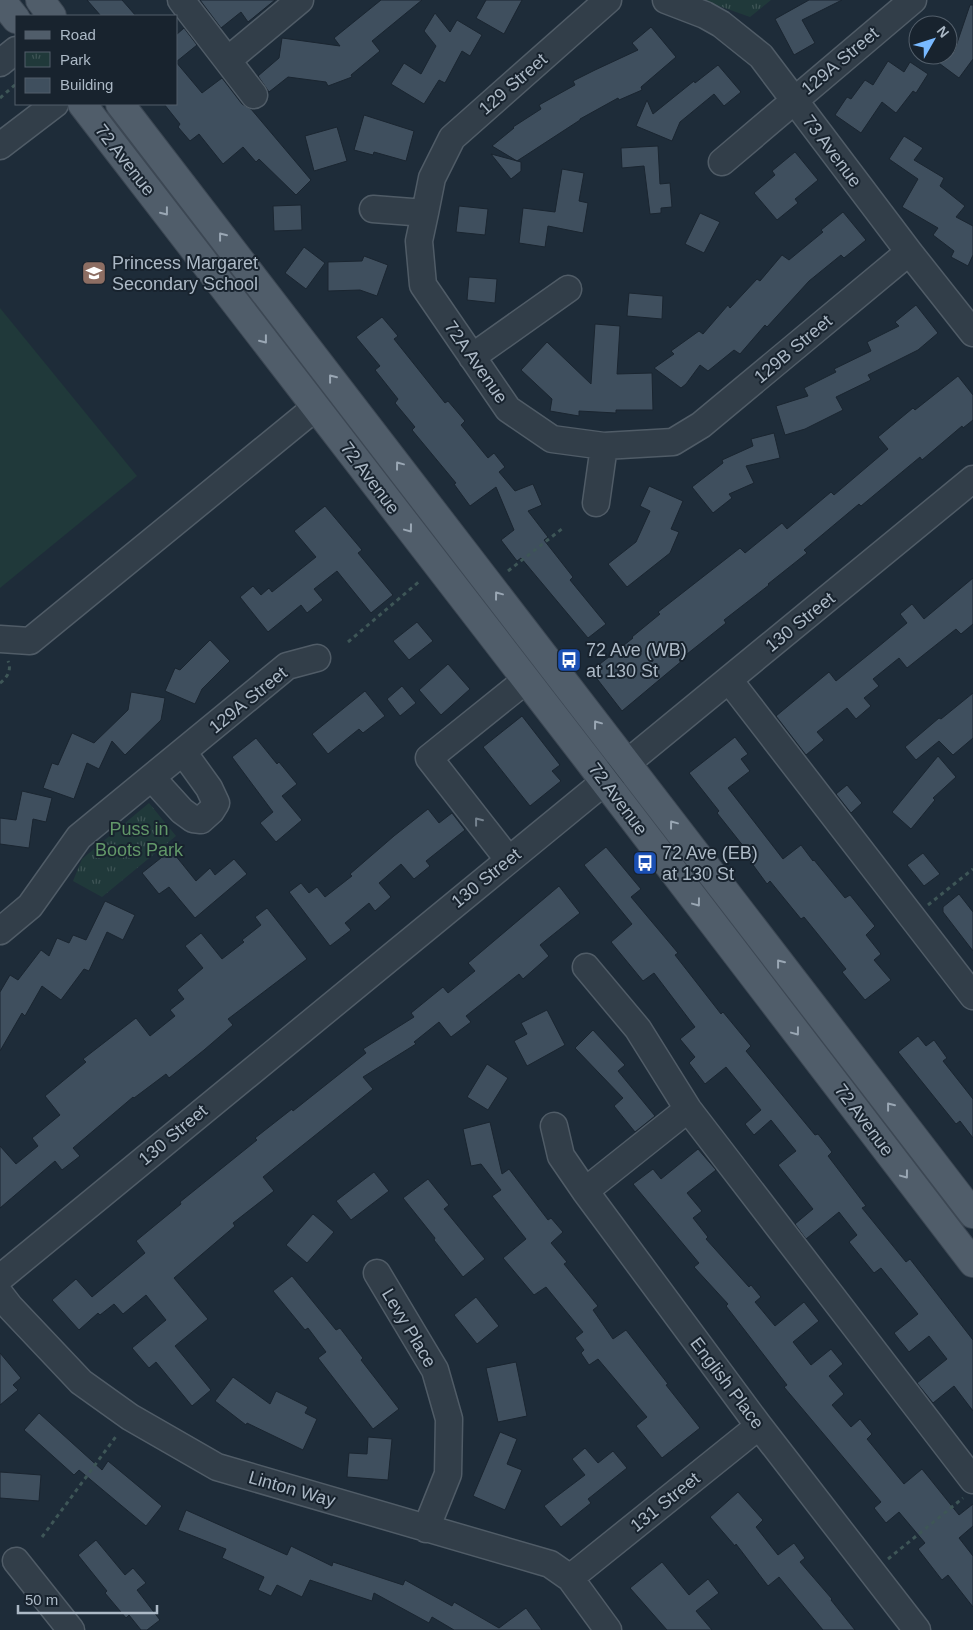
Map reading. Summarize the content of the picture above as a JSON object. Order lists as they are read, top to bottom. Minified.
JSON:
{"streets":{"main road":["72 Avenue"],"street":["129A Street","129 Street","73 Avenue","129B Street","72A Avenue","130 Street","Levy Place","English Place","Linton Way","131 Street"]},"crossings":[["129A Street","73 Avenue"],["129 Street","72A Avenue"],["73 Avenue","129B Street"],["72 Avenue","130 Street"],["129B Street","72A Avenue"],["Levy Place","Linton Way"],["English Place","131 Street"],["Linton Way","131 Street"]],"parks":["Puss in Boots Park"],"places":{"school or university":["Princess Margaret Secondary School"],"bus stop":["72 Ave (WB) at 130 St","72 Ave (EB) at 130 St"]},"legend":["Road","Park","Building"],"scale_bar":"50 m","north":"top right"}
